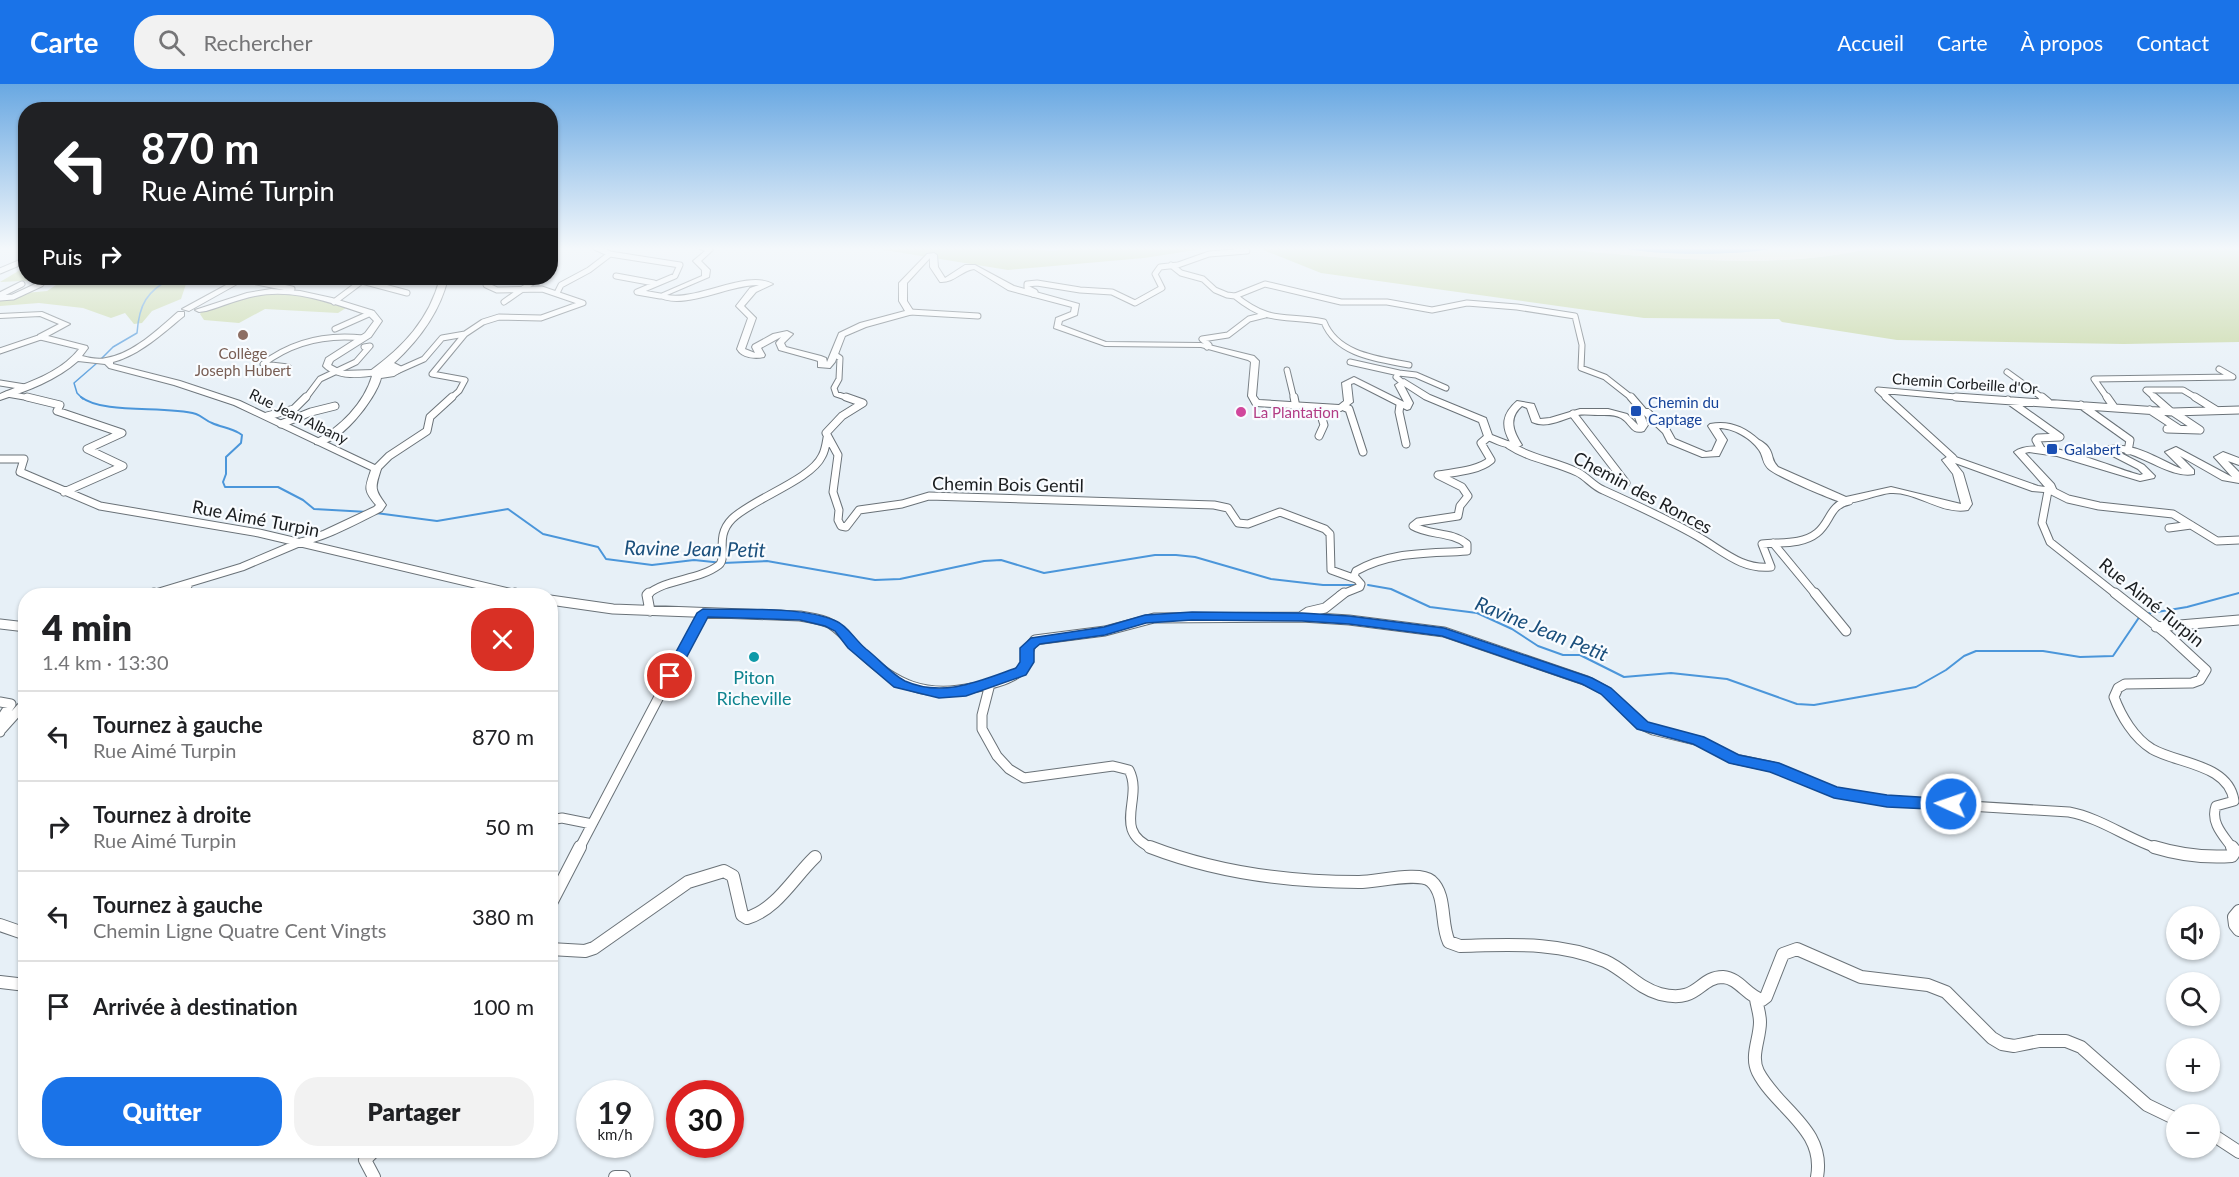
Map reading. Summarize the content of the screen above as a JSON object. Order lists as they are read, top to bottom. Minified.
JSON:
{"streets":{"street":["Chemin Corbeille d'Or","Rue Jean Albany","Chemin Bois Gentil","Chemin des Ronces","Rue Aimé Turpin"]},"water":["Ravine Jean Petit"],"places":{"other":["Collège Joseph Hubert","La Plantation","Piton Richeville"],"transit":["Chemin du Captage","Galabert"]},"page":{"header":"Carte","search":"Rechercher","nav":["Accueil","Carte","À propos","Contact"],"turn":["870 m","Rue Aimé Turpin"],"then":"Puis","heading":["4 min","1.4 km · 13:30"],"list":[{"name":"Tournez à gauche","note":"Rue Aimé Turpin","value":"870 m"},{"name":"Tournez à droite","note":"Rue Aimé Turpin","value":"50 m"},{"name":"Tournez à gauche","note":"Chemin Ligne Quatre Cent Vingts","value":"380 m"},{"name":"Arrivée à destination","value":"100 m"}],"map_buttons":["+","−"],"buttons":["Quitter","Partager"],"speed":"19 km/h","limit":"30"}}
